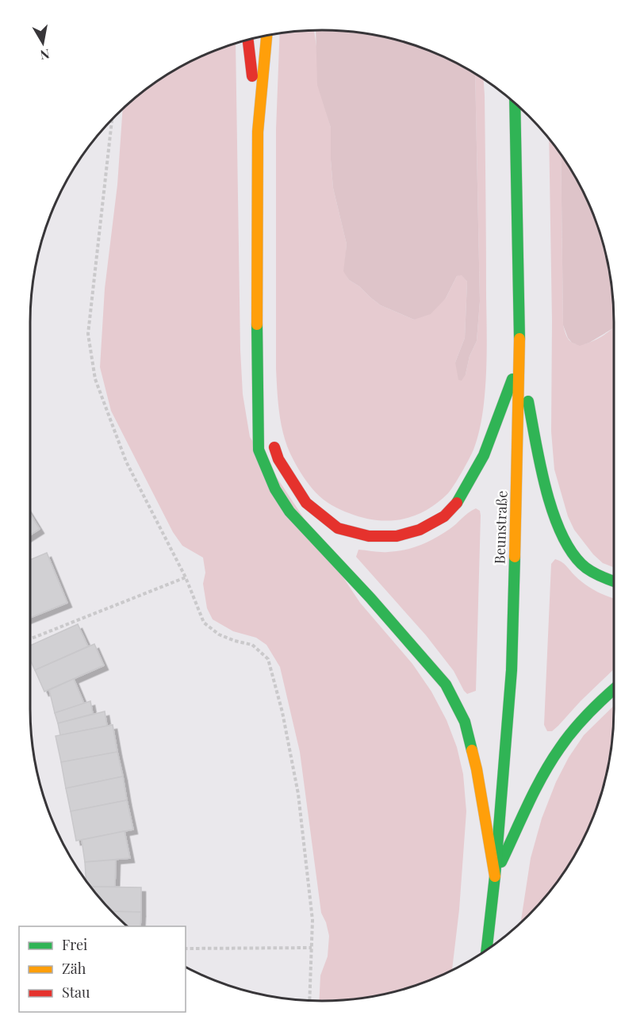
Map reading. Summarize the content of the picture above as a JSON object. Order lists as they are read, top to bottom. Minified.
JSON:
{"streets":{"main road":["Beunstraße"]},"legend":["Frei","Zäh","Stau"],"north":"bottom"}
